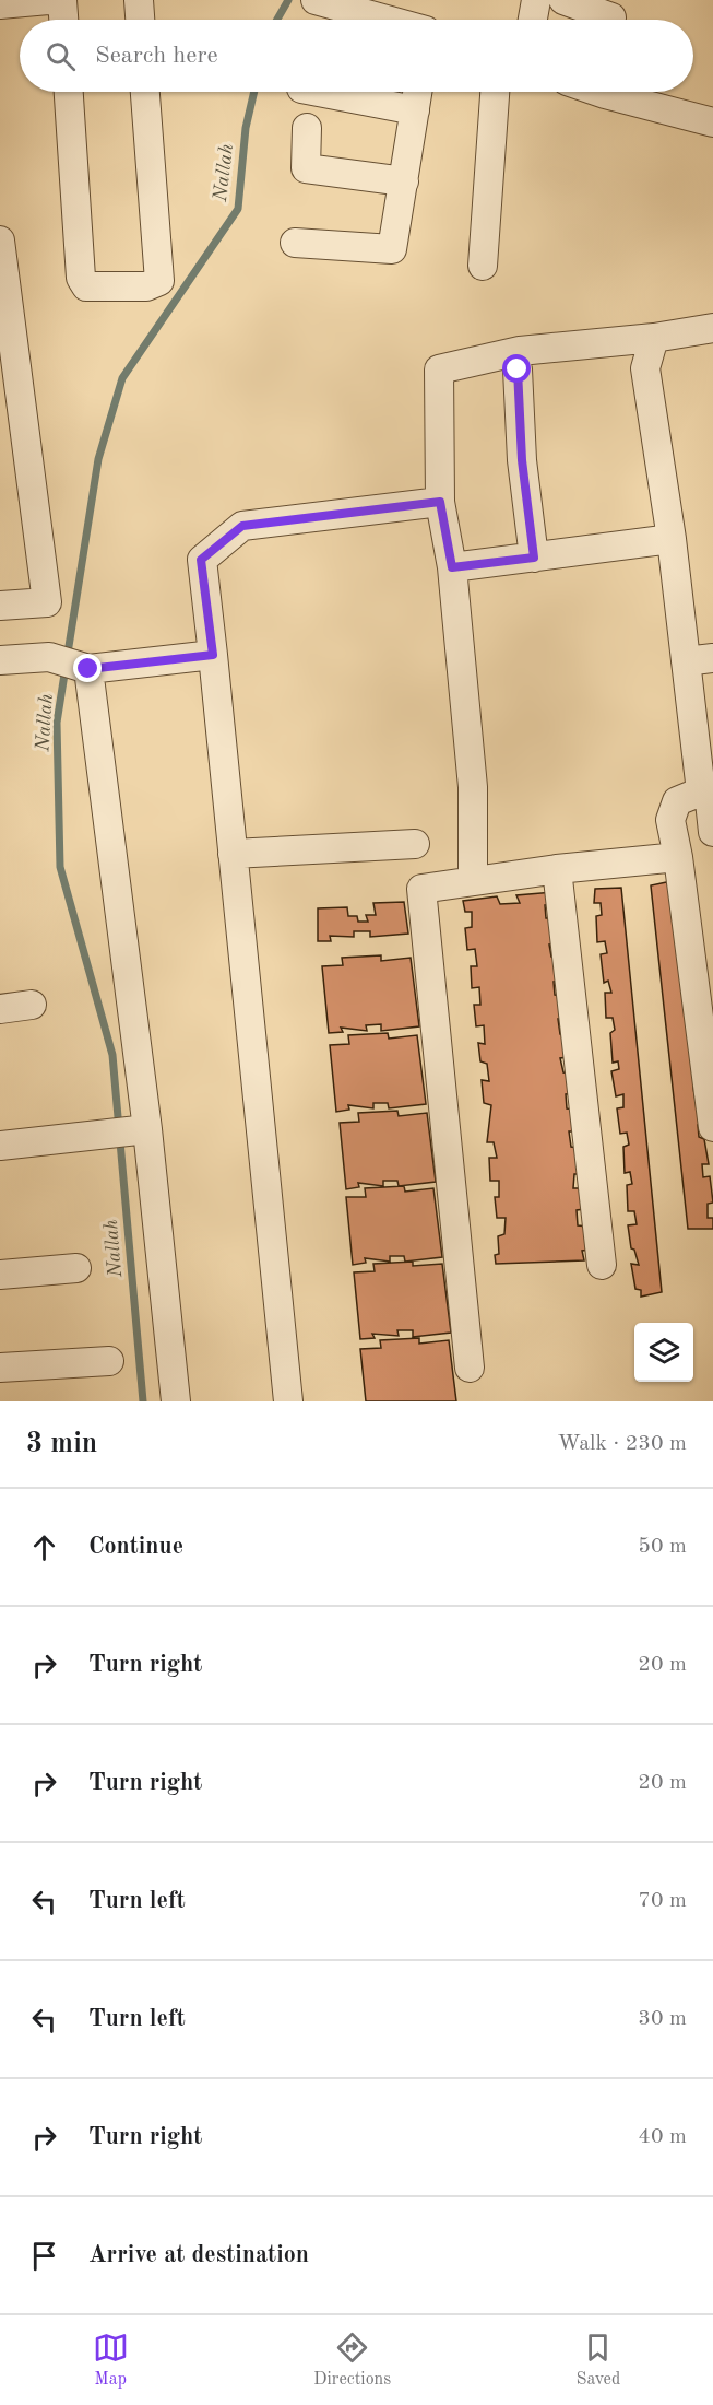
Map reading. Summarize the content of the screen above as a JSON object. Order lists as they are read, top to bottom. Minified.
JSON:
{"water":["Nallah"],"page":{"search":"Search here","heading":["3 min","Walk · 230 m"],"list":[["Continue","50 m"],["Turn right","20 m"],["Turn right","20 m"],["Turn left","70 m"],["Turn left","30 m"],["Turn right","40 m"],"Arrive at destination"],"nav":["Map","Directions","Saved"]}}
